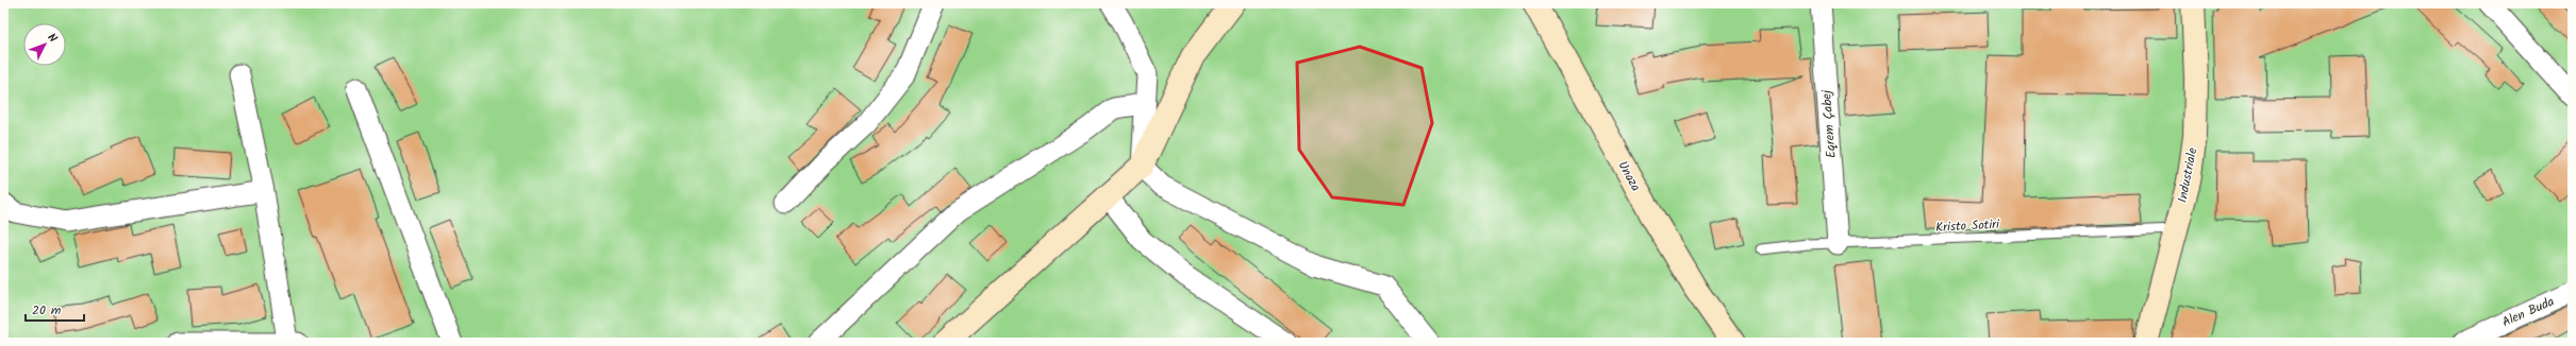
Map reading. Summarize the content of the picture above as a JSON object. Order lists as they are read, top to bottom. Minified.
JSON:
{"streets":{"main road":["Industriale","Unaza"],"street":["Eqrem Çabej","Alen Buda"],"lane":["Kristo Sotiri"]},"crossings":[["Eqrem Çabej","Kristo Sotiri"],["Industriale","Kristo Sotiri"]],"scale_bar":"20 m","north":"top right"}
